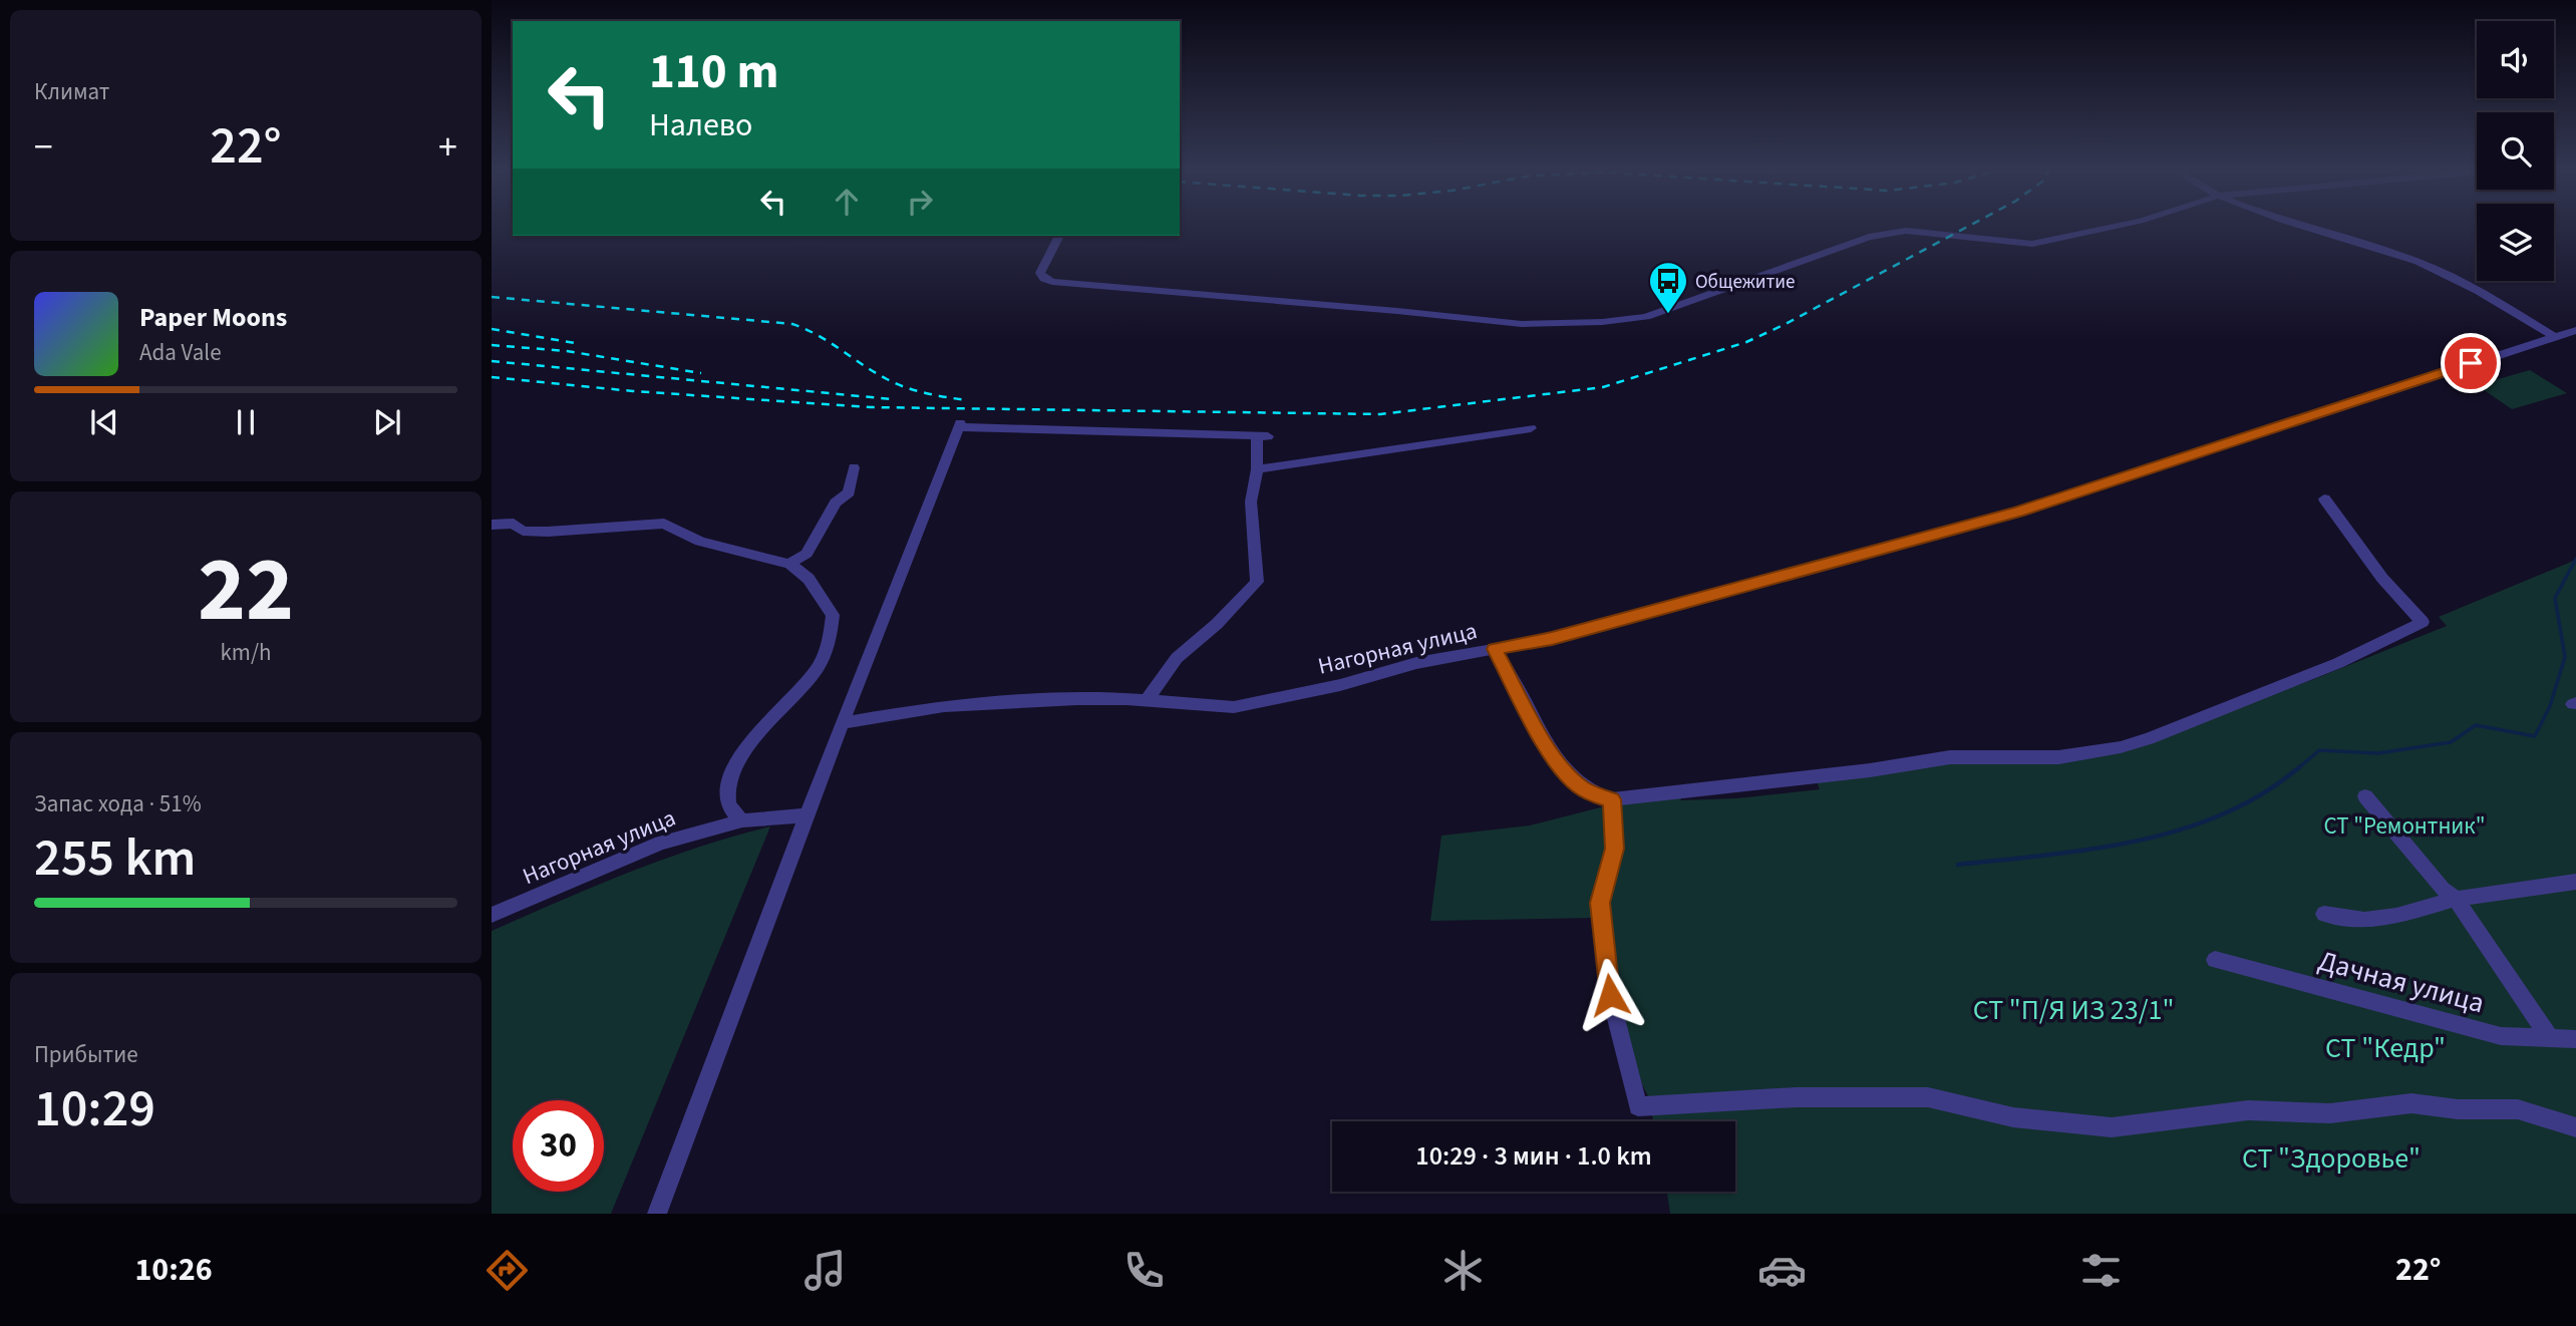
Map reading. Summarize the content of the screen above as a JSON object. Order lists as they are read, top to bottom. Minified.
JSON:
{"streets":{"street":["Нагорная улица","Дачная улица"]},"parks":["СТ \"Ремонтник\"","СТ \"П/Я ИЗ 23/1\"","СТ \"Кедр\"","СТ \"Здоровье\""],"places":{"bus stop":["Общежитие"]},"page":{"tile":["Климат",["22","km/h"],["Запас хода · 51%","255 km"],["Прибытие","10:29"]],"turn":["110 m","Налево"],"heat":["−","22°","+"],"song":["Paper Moons","Ada Vale"],"limit":"30","trip":"10:29 · 3 мин · 1.0 km","tabs":["10:26","22°"]}}
